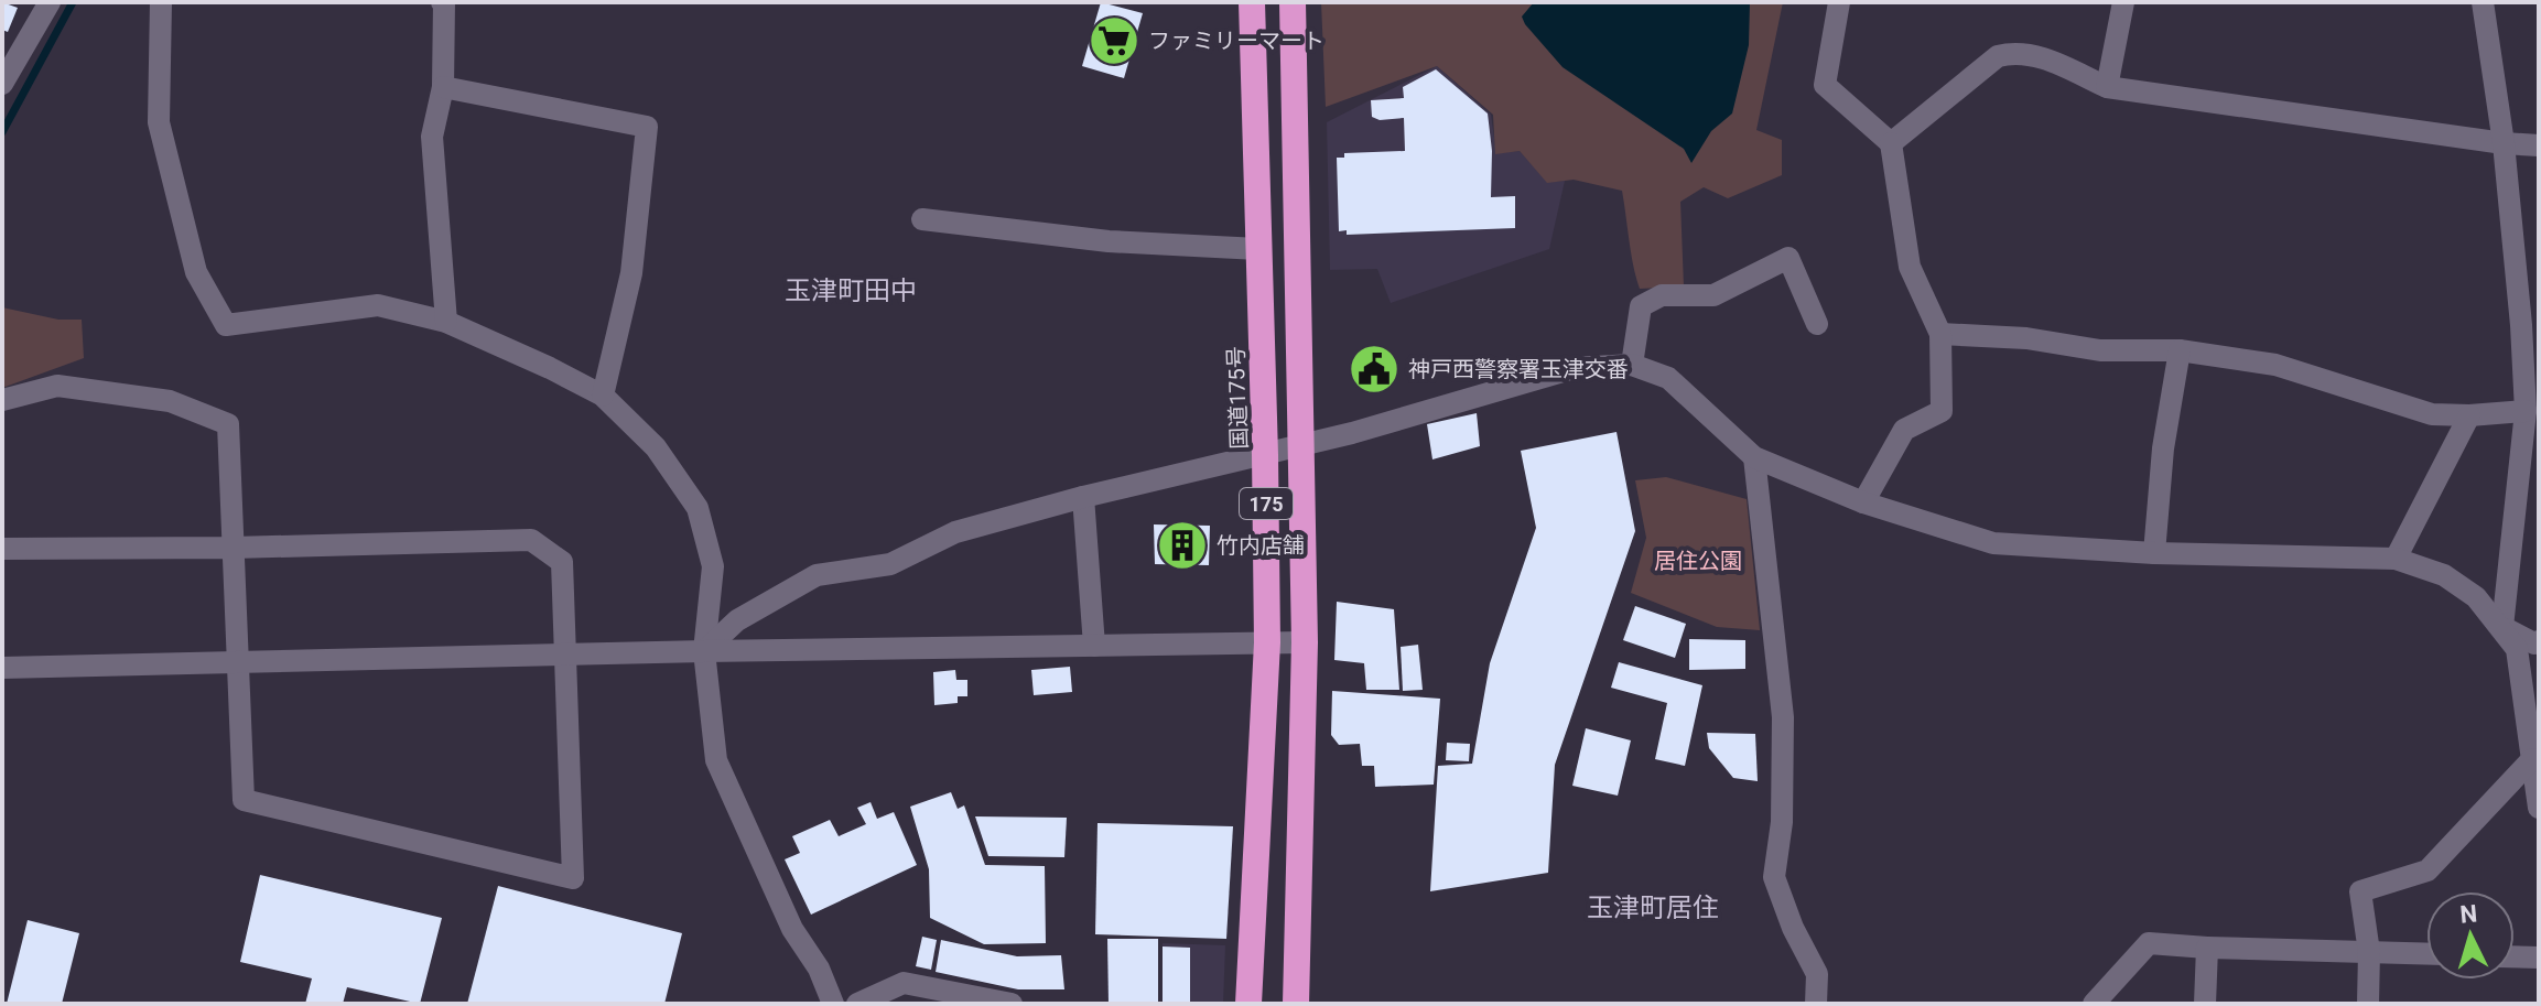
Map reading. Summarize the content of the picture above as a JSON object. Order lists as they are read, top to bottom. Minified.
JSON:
{"streets":{"highway":["国道175号","175"]},"districts":["玉津町田中","玉津町居住"],"parks":["居住公園"],"places":{"supermarket":["ファミリーマート"],"public building":["神戸西警察署玉津交番"],"building":["竹内店舗"]},"north":"top"}
